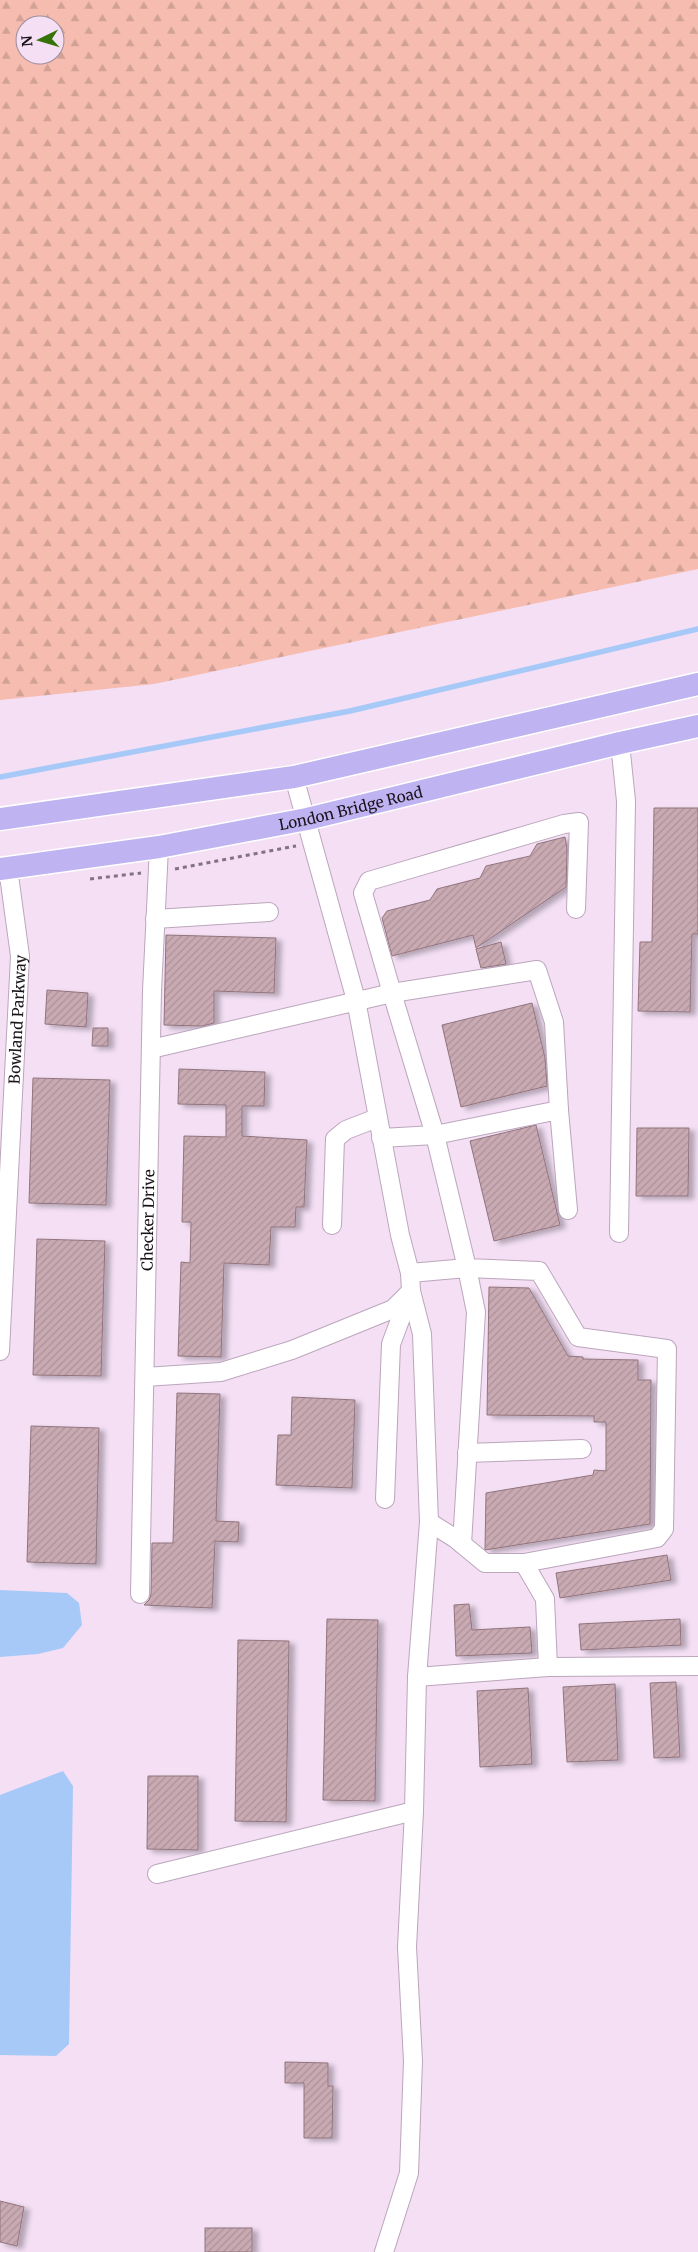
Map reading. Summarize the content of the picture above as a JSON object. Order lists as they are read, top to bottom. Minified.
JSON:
{"streets":{"main road":["London Bridge Road"],"lane":["Bowland Parkway","Checker Drive"]},"crossings":[["London Bridge Road","Bowland Parkway"],["London Bridge Road","Checker Drive"]],"north":"left"}
